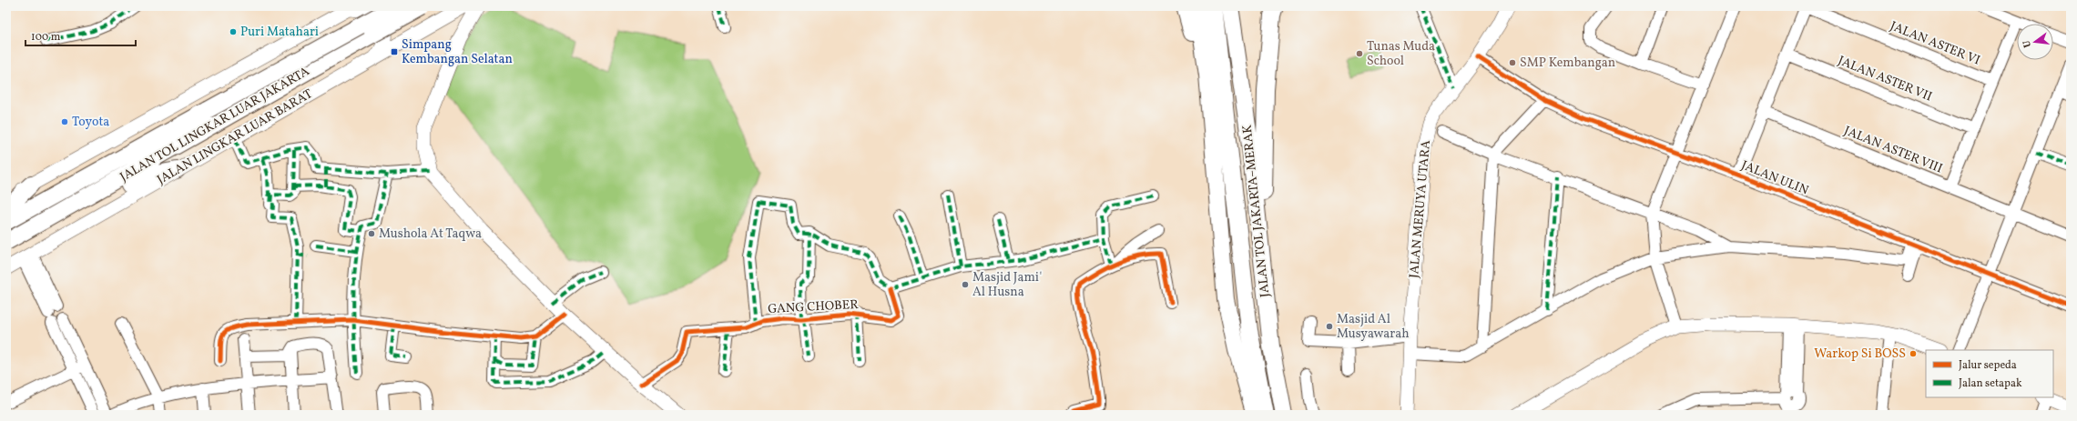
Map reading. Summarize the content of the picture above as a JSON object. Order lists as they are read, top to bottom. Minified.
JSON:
{"streets":{"highway":["JALAN TOL LINGKAR LUAR JAKARTA","JALAN TOL JAKARTA–MERAK"],"main road":["JALAN LINGKAR LUAR BARAT","JALAN MERUYA UTARA"],"street":["JALAN ASTER VI","JALAN ASTER VII","JALAN ASTER VIII","JALAN ULIN","GANG CHOBER"]},"crossings":[["JALAN ULIN","JALAN MERUYA UTARA"]],"places":{"other":["Puri Matahari","Tunas Muda School","SMP Kembangan","Toyota","Mushola At Taqwa","Masjid Jami' Al Husna","Masjid Al Musyawarah","Warkop Si BOSS"],"transit":["Simpang Kembangan Selatan"]},"legend":["Jalur sepeda","Jalan setapak"],"scale_bar":"100 m","north":"left"}
